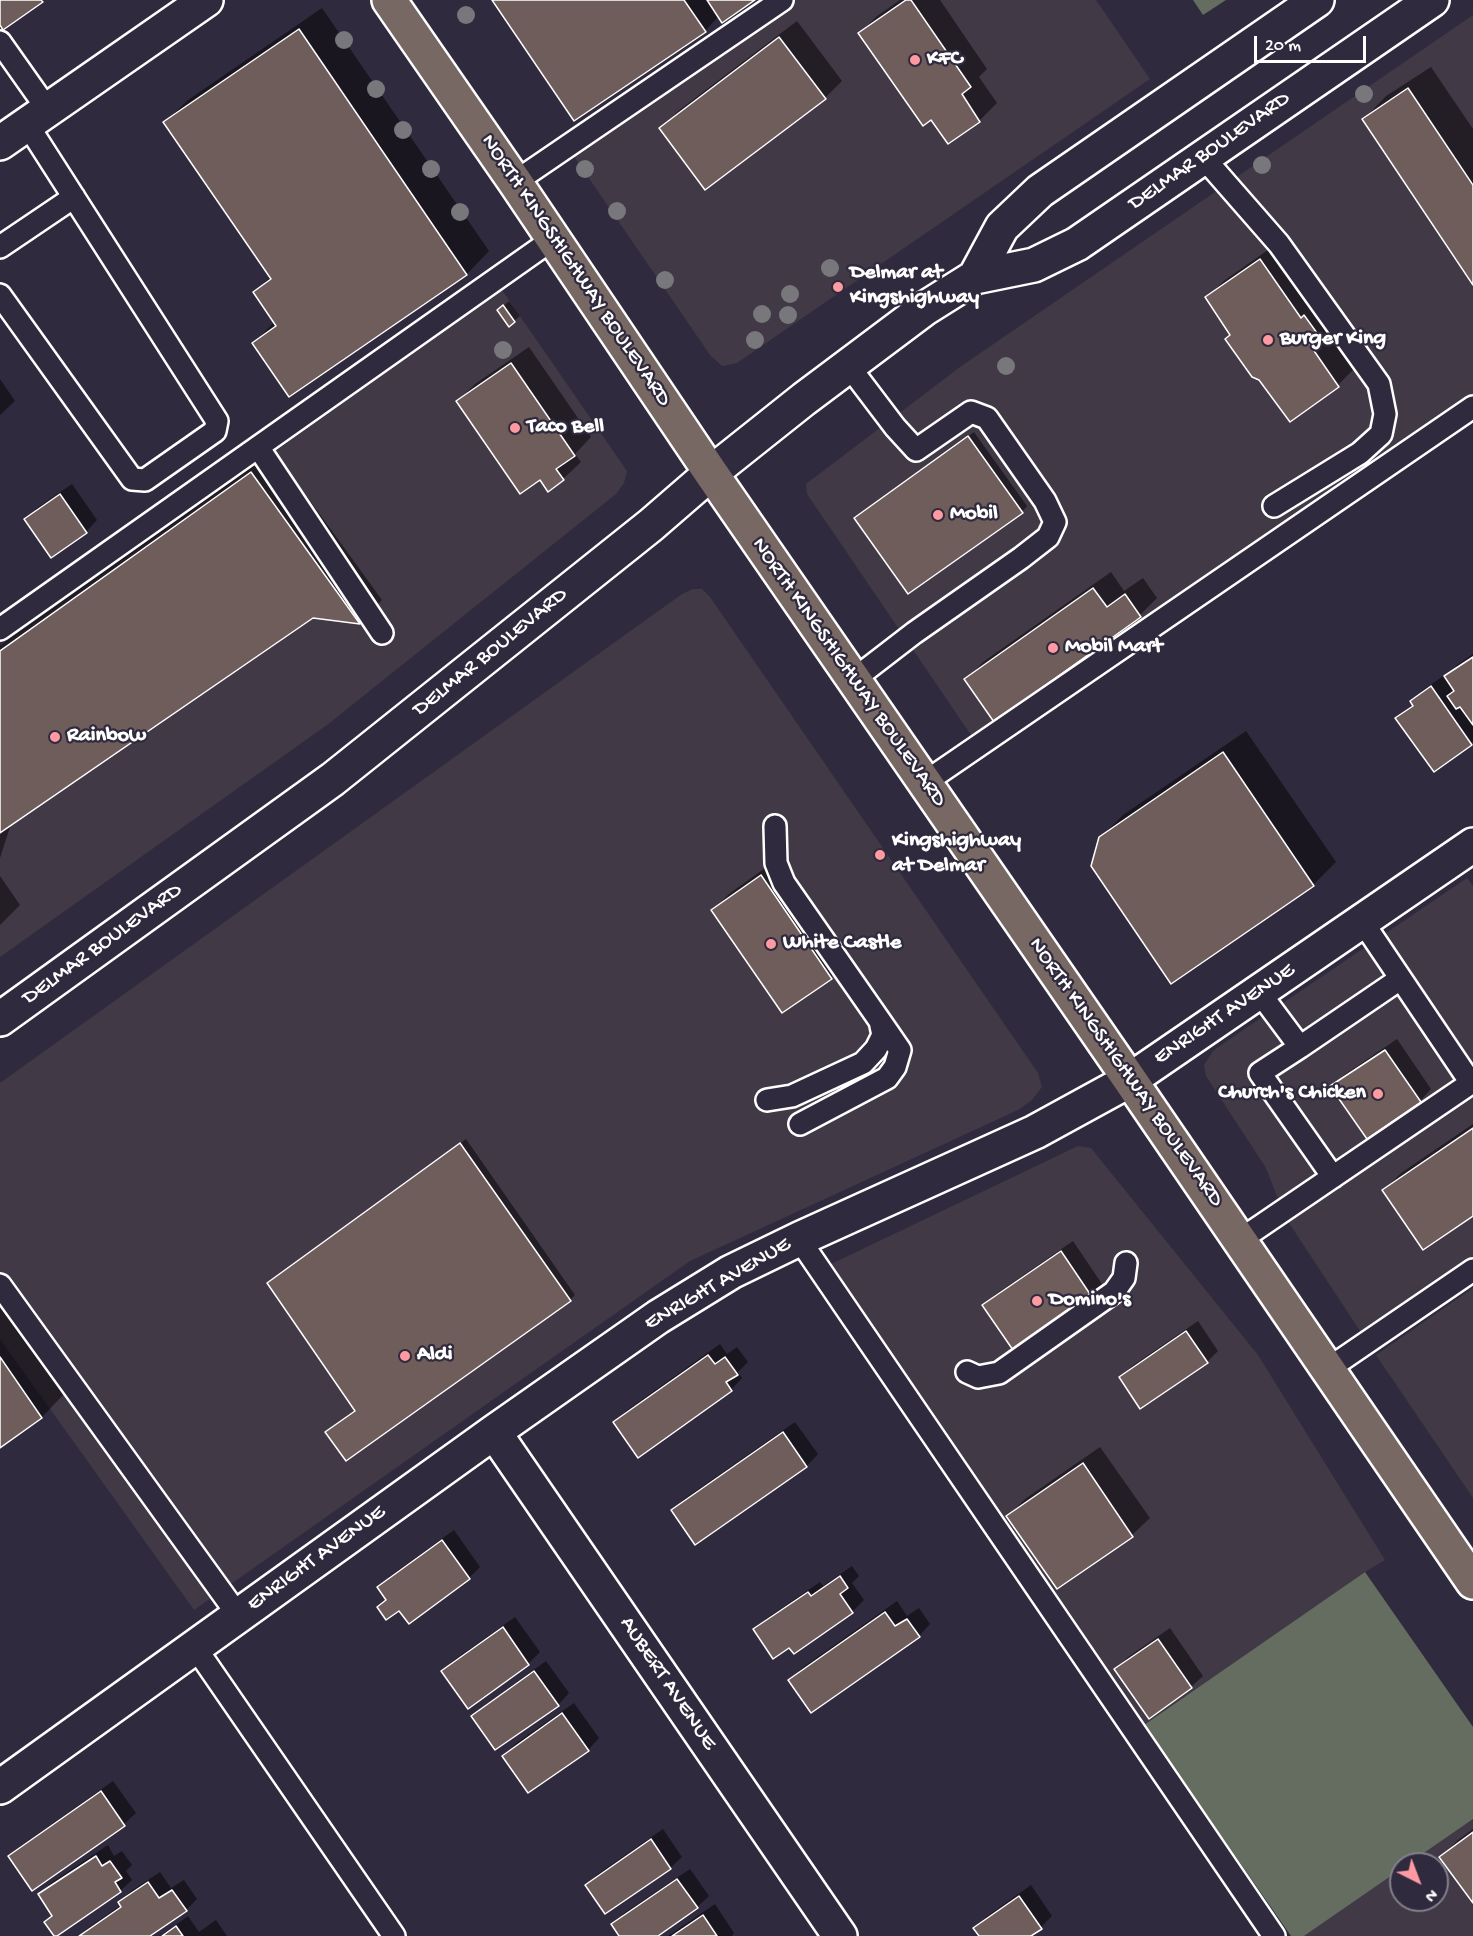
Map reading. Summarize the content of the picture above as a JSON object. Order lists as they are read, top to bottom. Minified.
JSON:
{"streets":{"main road":["NORTH KINGSHIGHWAY BOULEVARD"],"street":["DELMAR BOULEVARD","ENRIGHT AVENUE","AUBERT AVENUE"]},"crossings":[["DELMAR BOULEVARD","NORTH KINGSHIGHWAY BOULEVARD"],["NORTH KINGSHIGHWAY BOULEVARD","ENRIGHT AVENUE"],["ENRIGHT AVENUE","AUBERT AVENUE"]],"places":["KFC","Delmar at Kingshighway","Burger King","Taco Bell","Mobil","Mobil Mart","Rainbow","Kingshighway at Delmar","White Castle","Church's Chicken","Domino's","Aldi"],"scale_bar":"20 m","north":"bottom right"}
